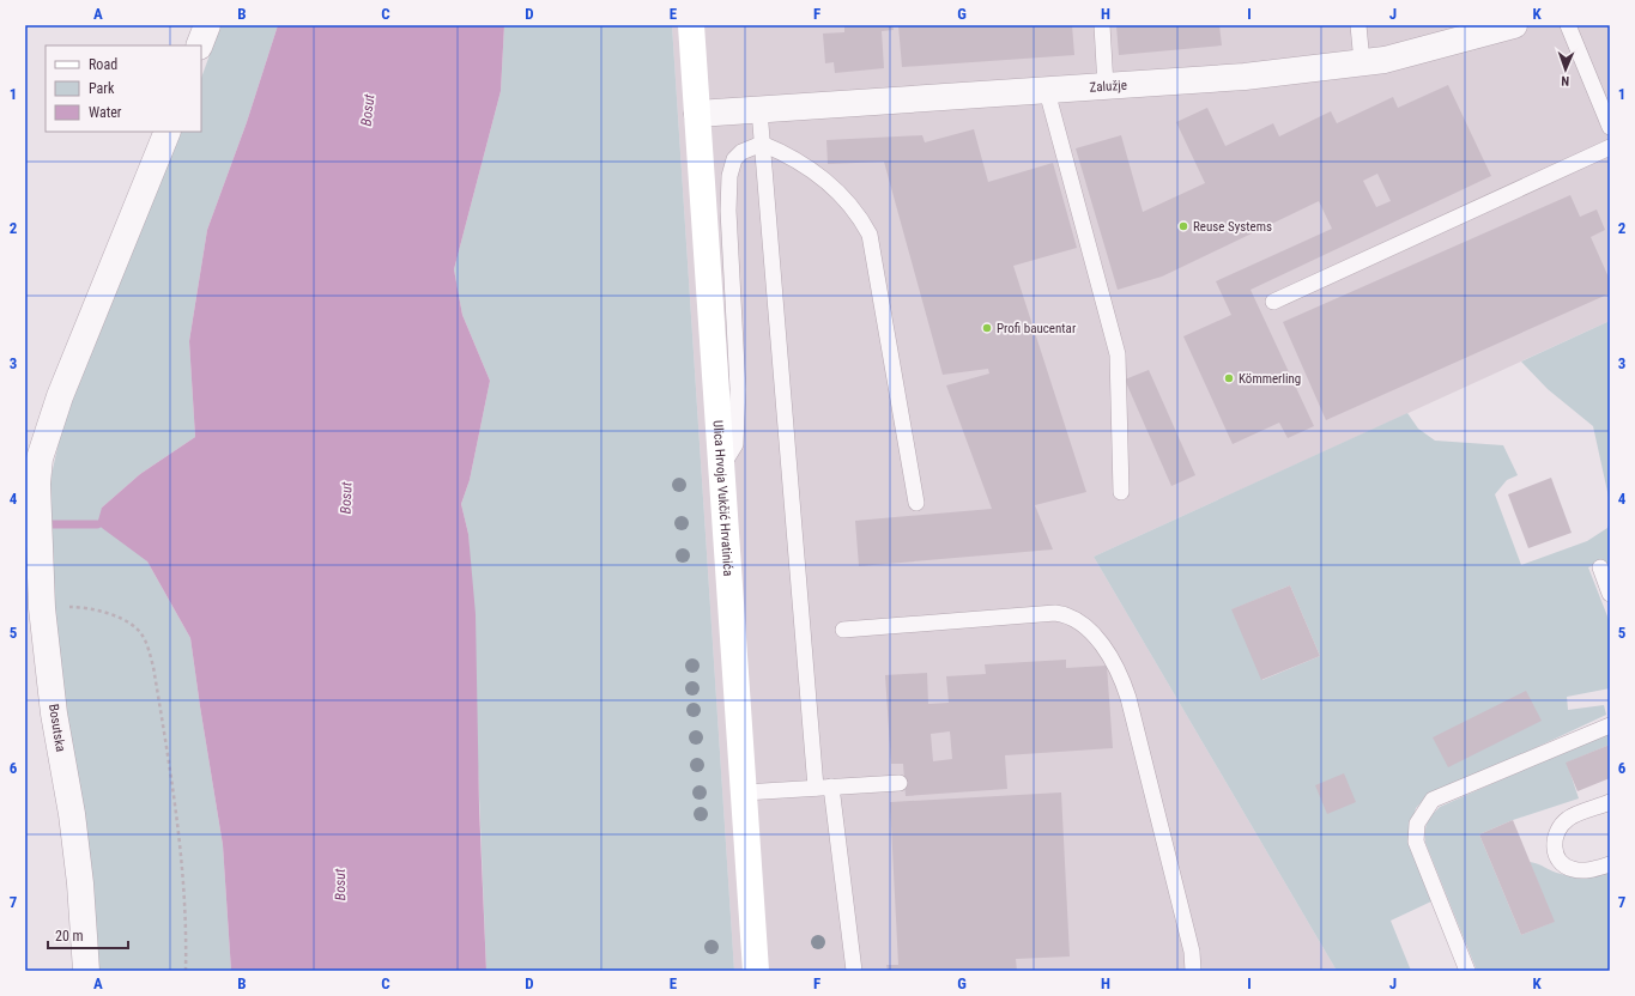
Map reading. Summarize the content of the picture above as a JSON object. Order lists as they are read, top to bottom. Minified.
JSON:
{"streets":{"main road":["Ulica Hrvoja Vukčić Hrvatinića"],"street":["Zalužje","Bosutska"]},"crossings":[["Zalužje","Ulica Hrvoja Vukčić Hrvatinića"]],"water":["Bosut"],"places":["Reuse Systems","Profi baucentar","Kömmerling"],"legend":["Road","Park","Water"],"scale_bar":"20 m","north":"bottom","grid":{"columns":["A","B","C","D","E","F","G","H","I","J","K"],"rows":["1","2","3","4","5","6","7"]}}
